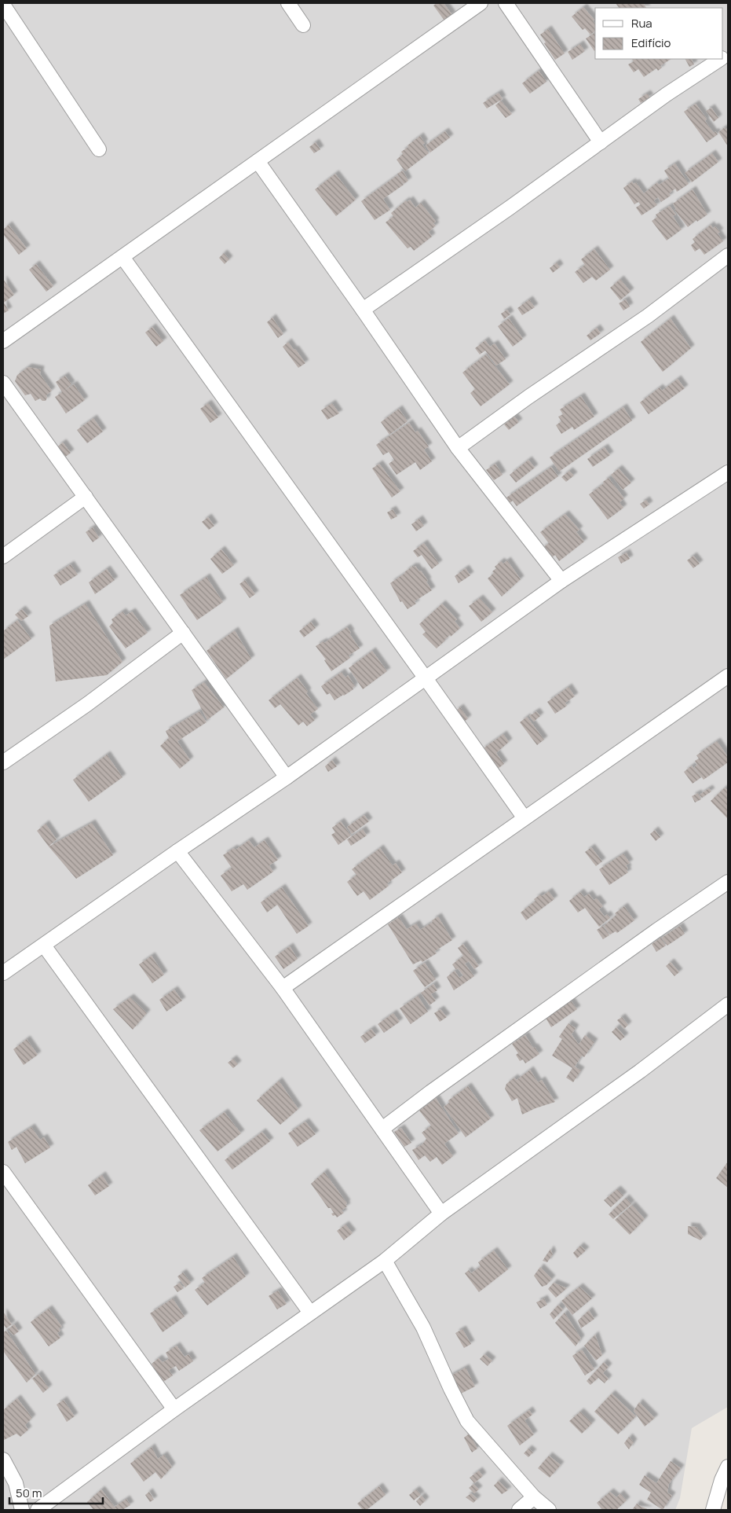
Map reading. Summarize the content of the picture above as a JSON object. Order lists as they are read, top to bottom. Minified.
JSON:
{"legend":["Rua","Edifício"],"scale_bar":"50 m"}
